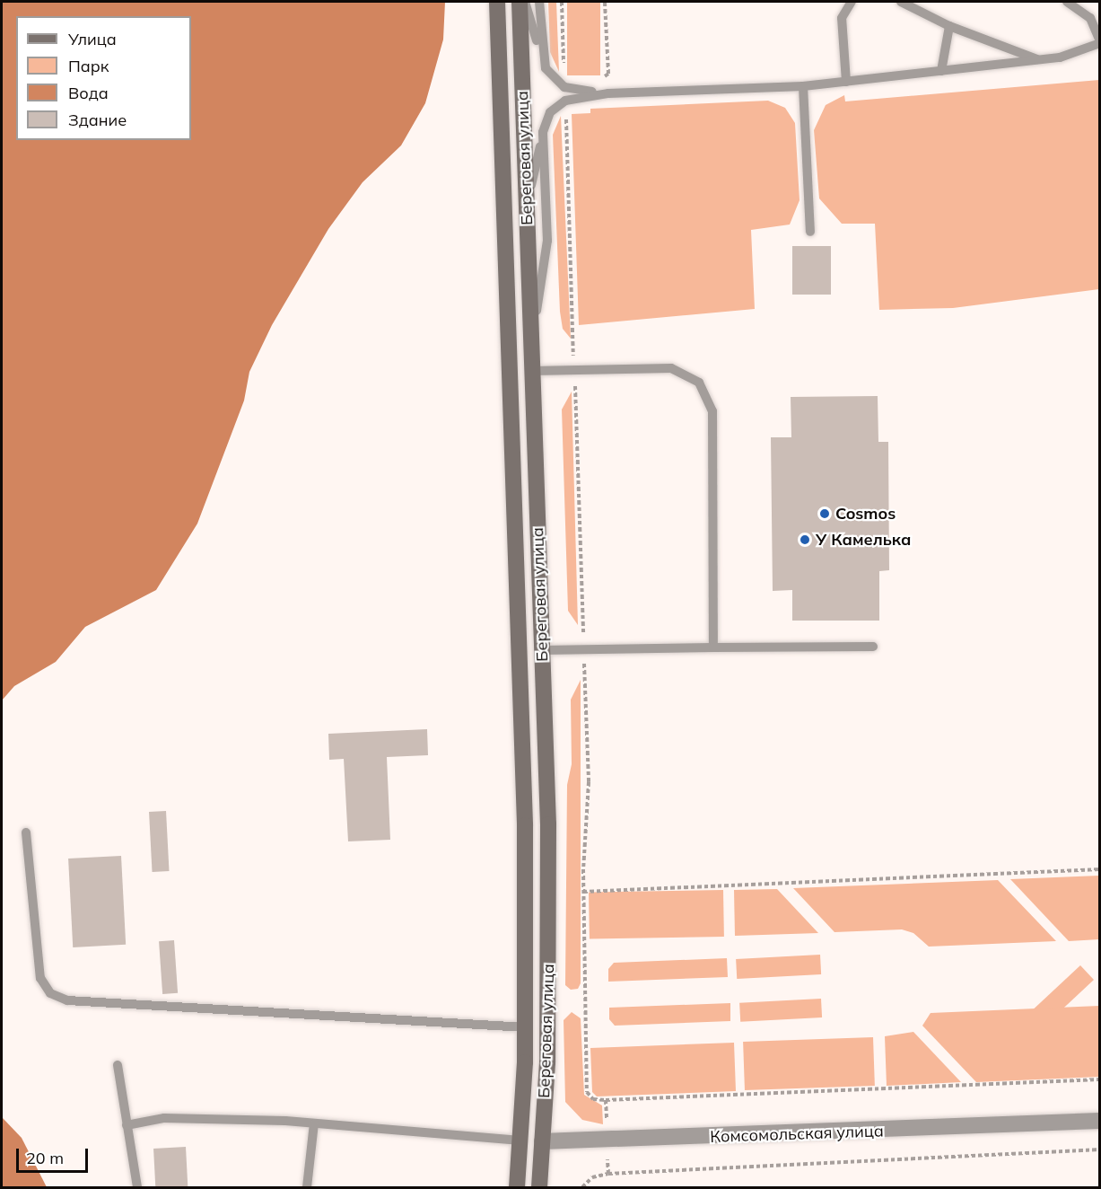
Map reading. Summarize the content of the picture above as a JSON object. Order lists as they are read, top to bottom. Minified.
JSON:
{"streets":{"main road":["Береговая улица"],"street":["Комсомольская улица"]},"crossings":[["Береговая улица","Комсомольская улица"]],"places":["Cosmos","У Камелька"],"legend":["Улица","Парк","Вода","Здание"],"scale_bar":"20 m"}
